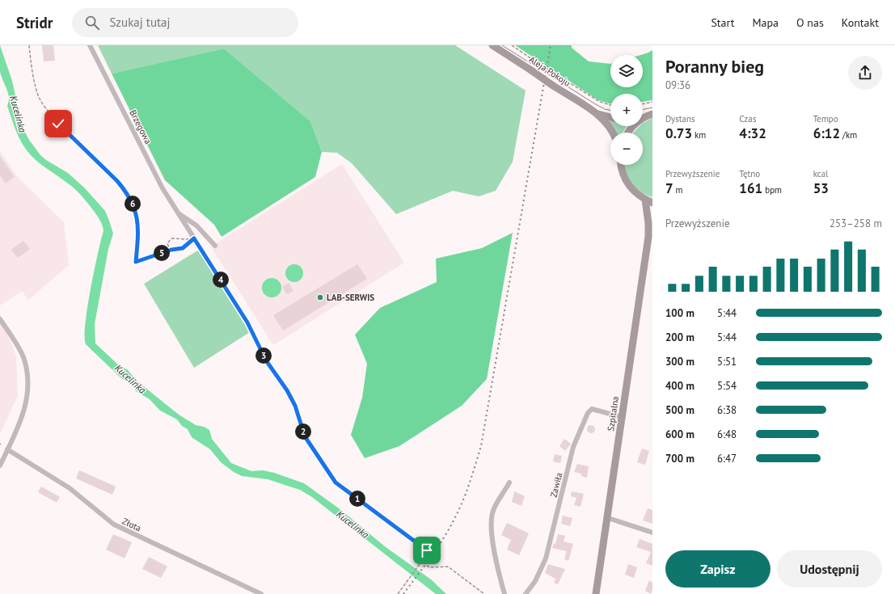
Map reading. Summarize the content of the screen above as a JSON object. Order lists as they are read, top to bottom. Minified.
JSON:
{"streets":{"street":["Aleja Pokoju","Brzegowa","Szpitalna","Zawiła","Złota"]},"crossings":[["Szpitalna","Zawiła"]],"water":["Kucelinka"],"places":["LAB-SERWIS"],"page":{"header":"Stridr","search":"Szukaj tutaj","nav":["Start","Mapa","O nas","Kontakt"],"heading":["Poranny bieg","09:36"],"map_buttons":["+","−"],"stats":[["Dystans","0.73 km"],["Czas","4:32"],["Tempo","6:12 /km"],["Przewyższenie","7 m"],["Tętno","161 bpm"],["kcal","53"]],"pins":["6","5","4","3","2","1"],"chart":["Przewyższenie","253–258 m"],"list":[{"name":"100 m","note":"5:44"},{"name":"200 m","note":"5:44"},{"name":"300 m","note":"5:51"},{"name":"400 m","note":"5:54"},{"name":"500 m","note":"6:38"},{"name":"600 m","note":"6:48"},{"name":"700 m","note":"6:47"}],"buttons":["Zapisz","Udostępnij"]}}
